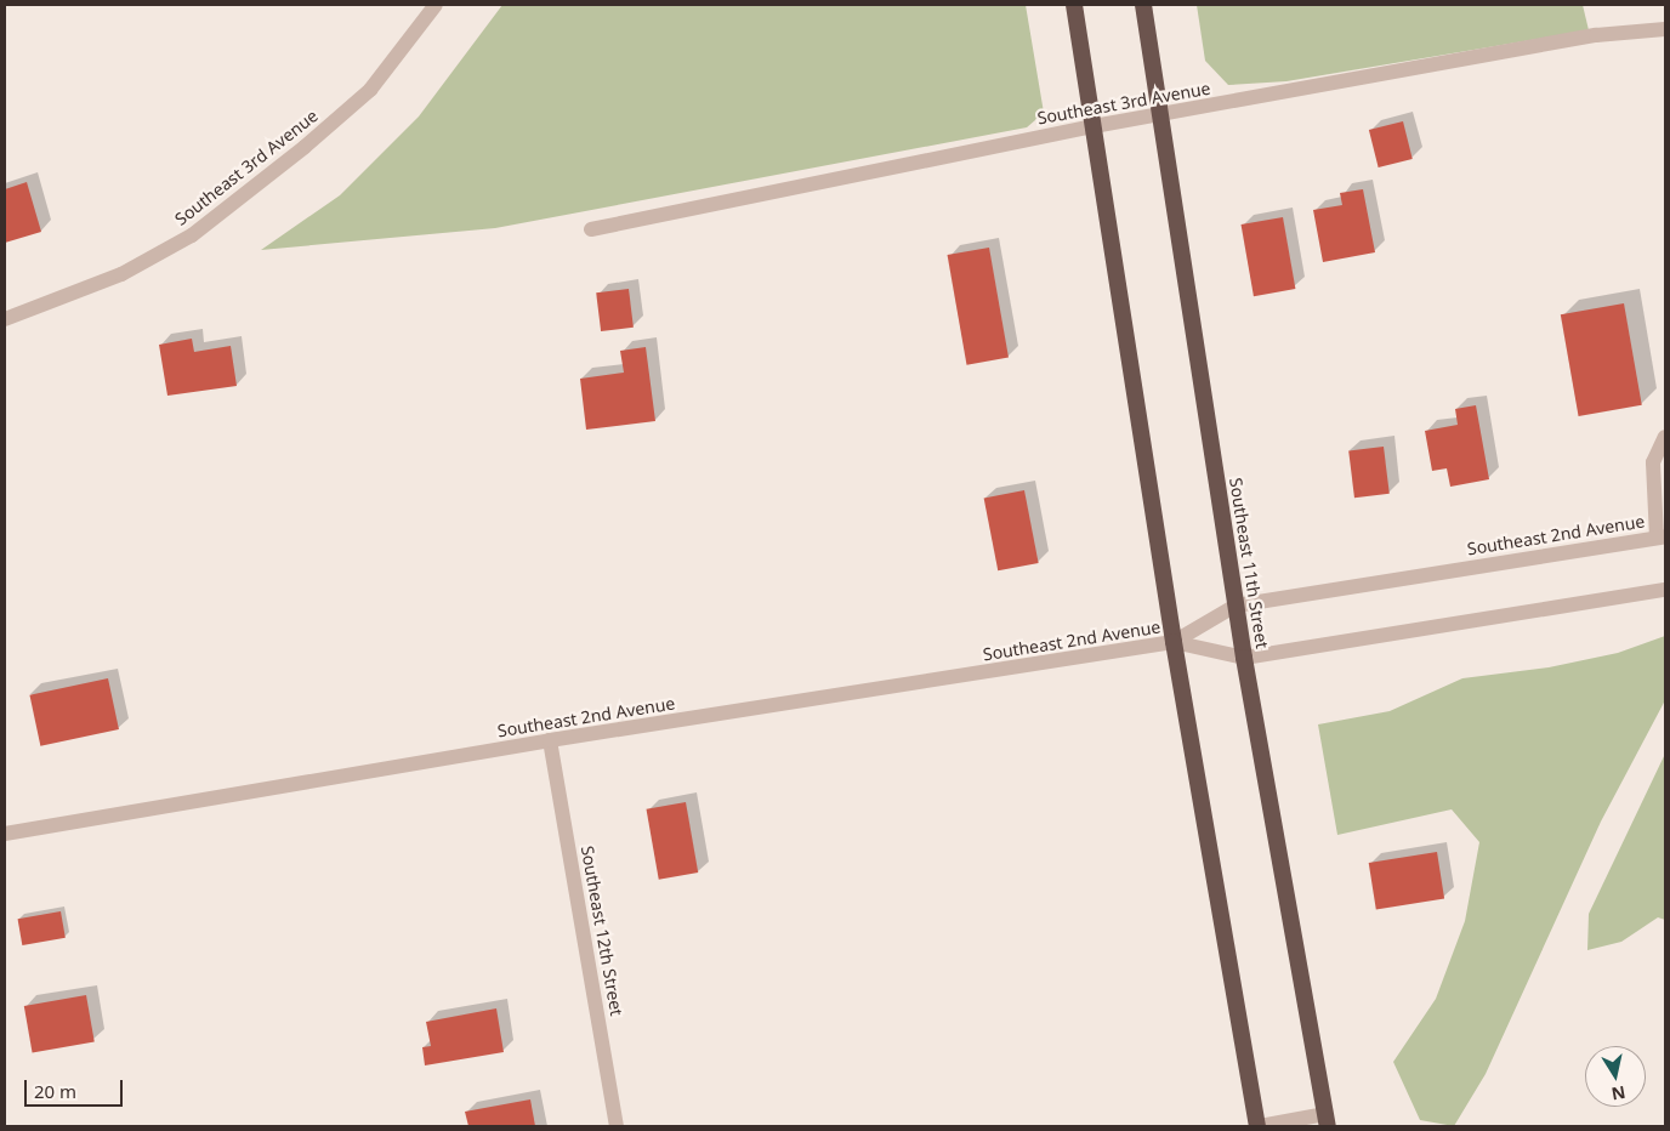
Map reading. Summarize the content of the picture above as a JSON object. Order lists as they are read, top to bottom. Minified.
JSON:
{"streets":{"highway":["Southeast 11th Street"],"street":["Southeast 3rd Avenue","Southeast 2nd Avenue","Southeast 12th Street"]},"crossings":[["Southeast 3rd Avenue","Southeast 11th Street"],["Southeast 2nd Avenue","Southeast 11th Street"],["Southeast 2nd Avenue","Southeast 12th Street"]],"scale_bar":"20 m","north":"bottom"}
